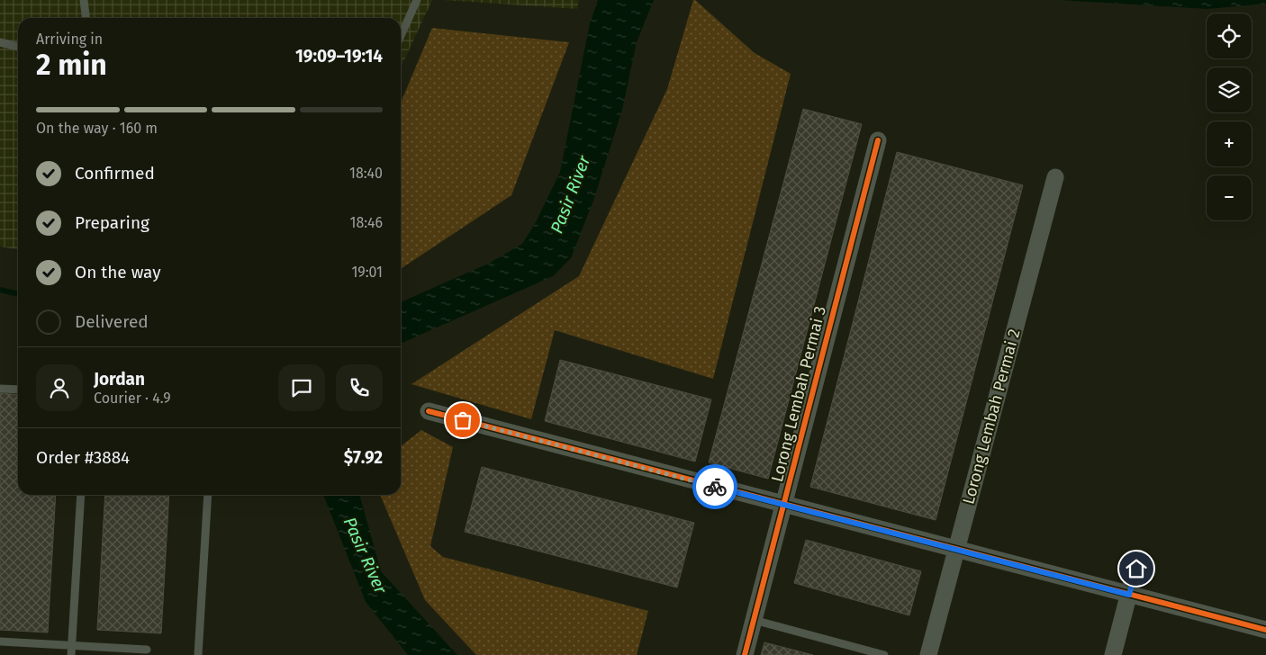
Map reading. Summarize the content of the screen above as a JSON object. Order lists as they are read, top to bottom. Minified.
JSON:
{"streets":{"street":["Lorong Lembah Permai 3","Lorong Lembah Permai 2"]},"water":["Pasir River"],"page":{"map_buttons":["+","−"],"heading":["2 min","Arriving in","19:09–19:14"],"panel":["Jordan","Courier · 4.9","Order #3884","$7.92"],"bar":"On the way · 160 m","list":[["Confirmed","18:40"],["Preparing","18:46"],["On the way","19:01"],"Delivered"]}}
